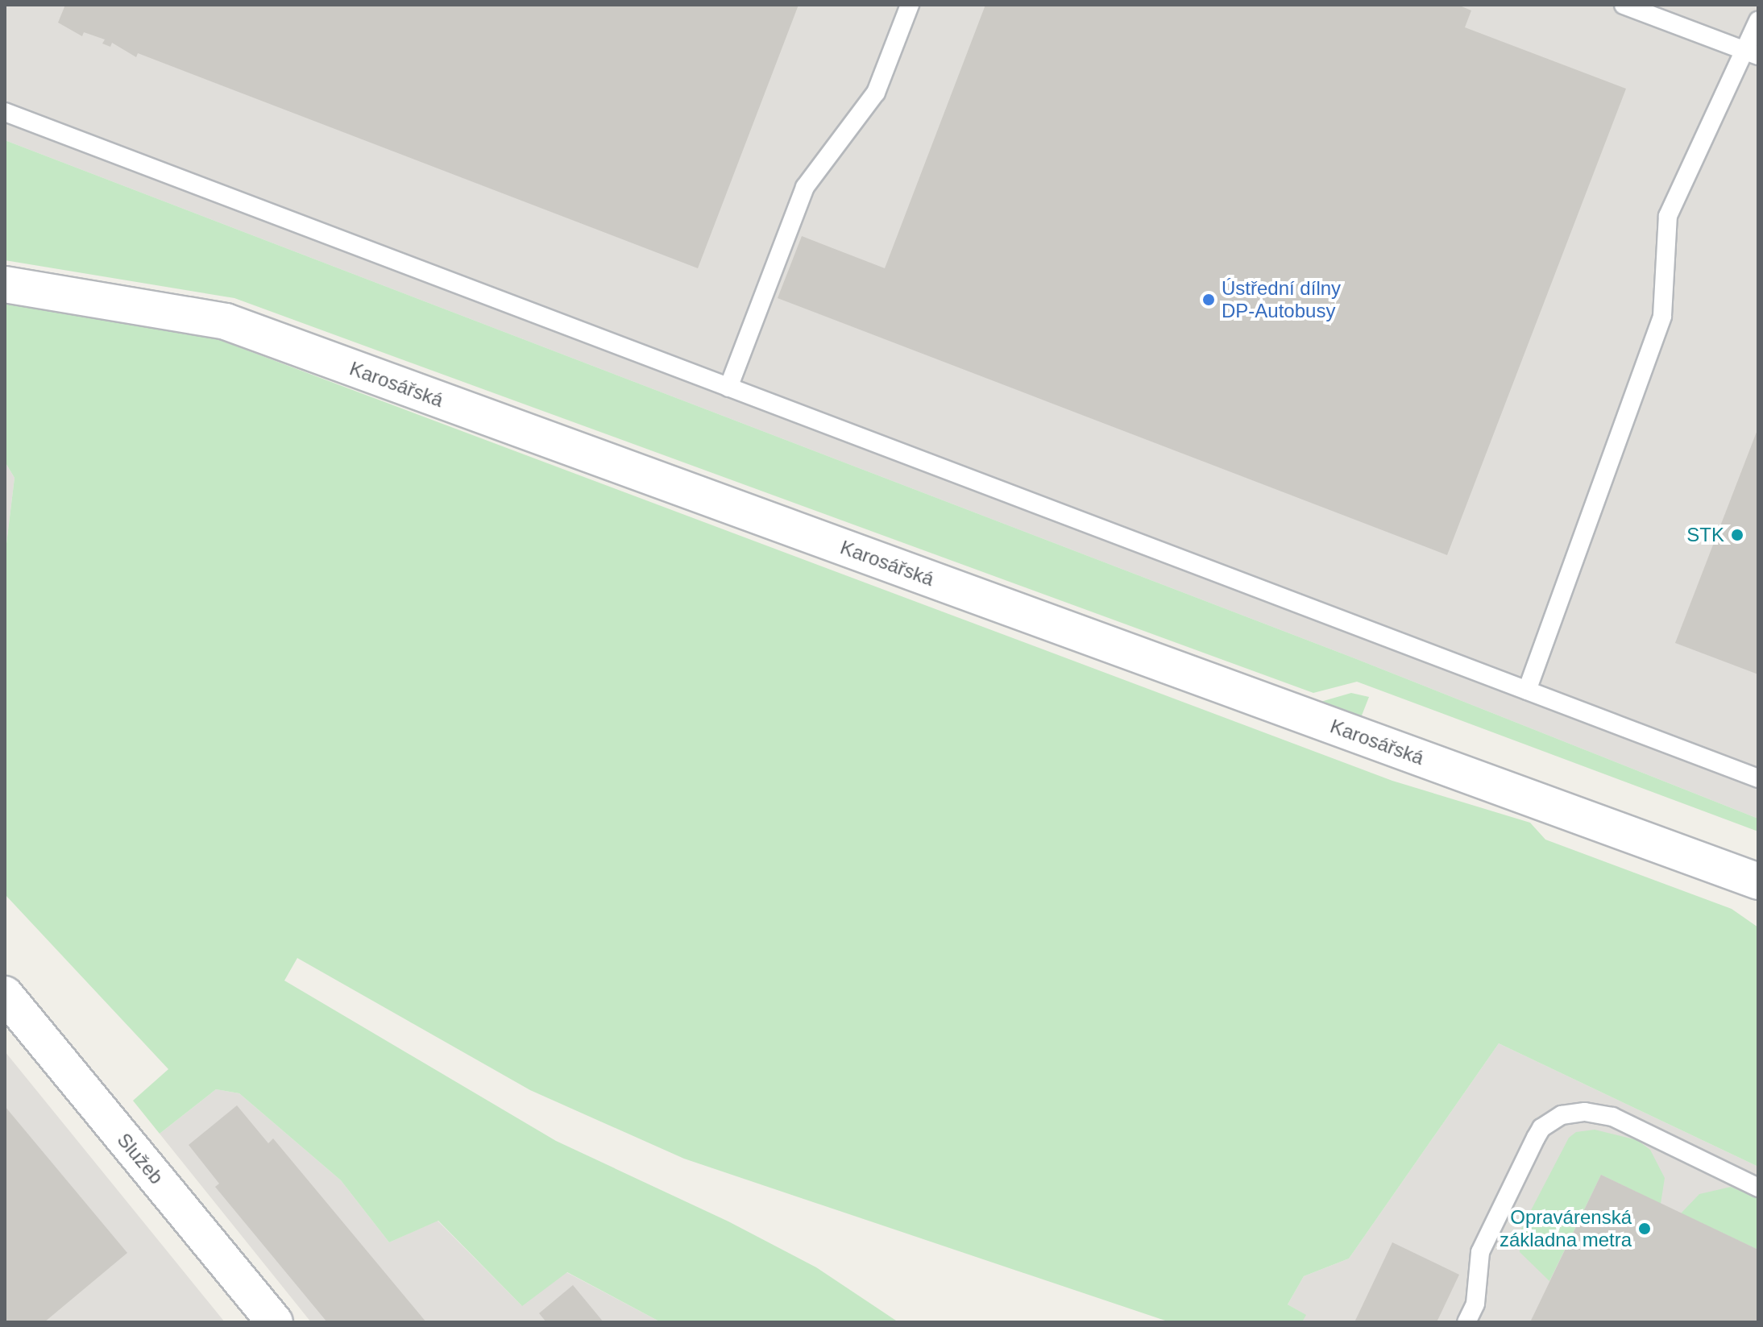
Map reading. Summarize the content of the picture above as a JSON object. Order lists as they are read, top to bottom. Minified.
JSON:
{"streets":{"street":["Karosářská","Služeb"]},"places":["Ústřední dílny DP-Autobusy","STK","Opravárenská základna metra"]}
